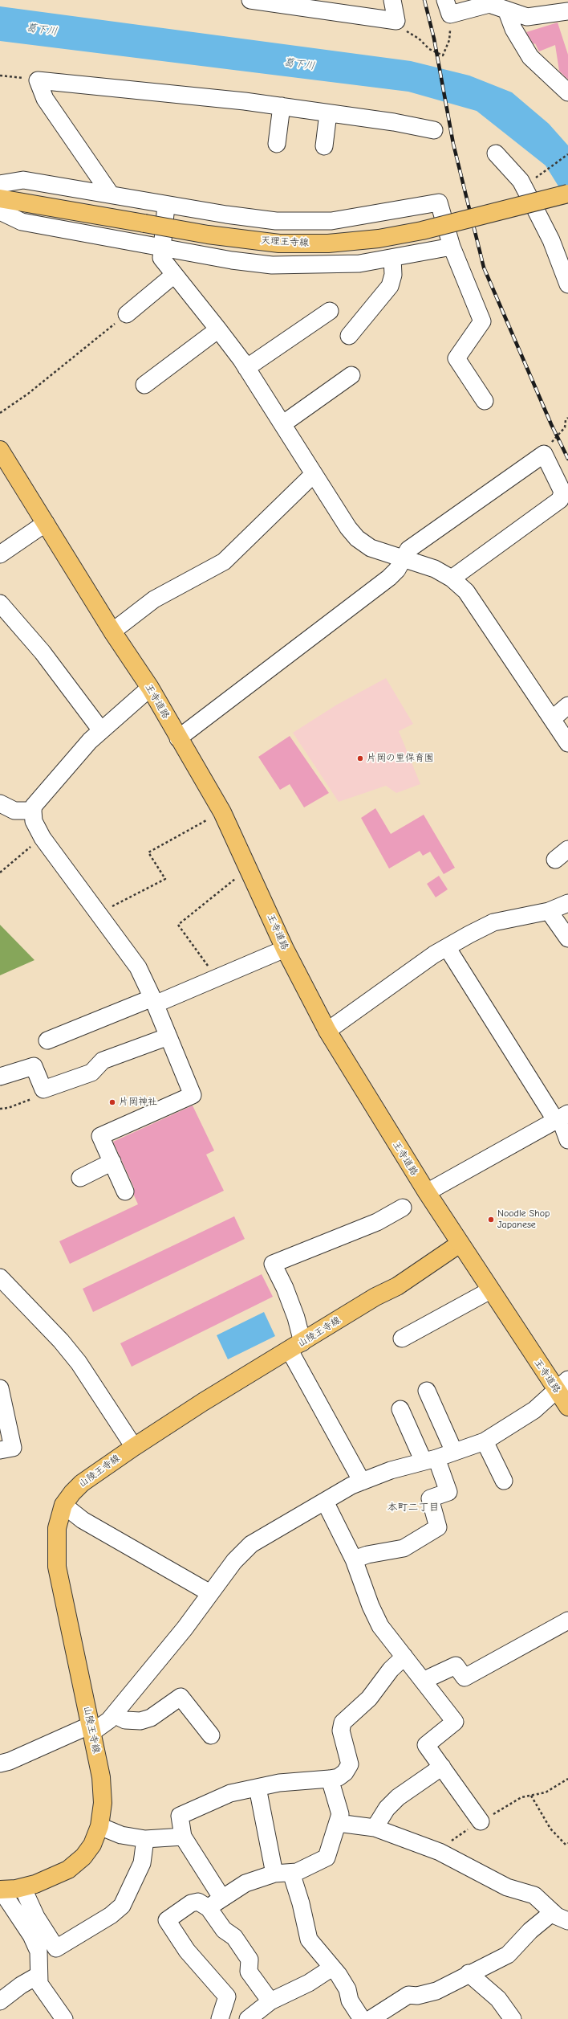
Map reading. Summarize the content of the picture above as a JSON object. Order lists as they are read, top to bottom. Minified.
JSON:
{"streets":{"main road":["天理王寺線","王寺道路","山陵王寺線"]},"crossings":[["王寺道路","山陵王寺線"]],"districts":["本町二丁目"],"water":["葛下川"],"places":["片岡の里保育園","片岡神社","Noodle Shop Japanese"]}
